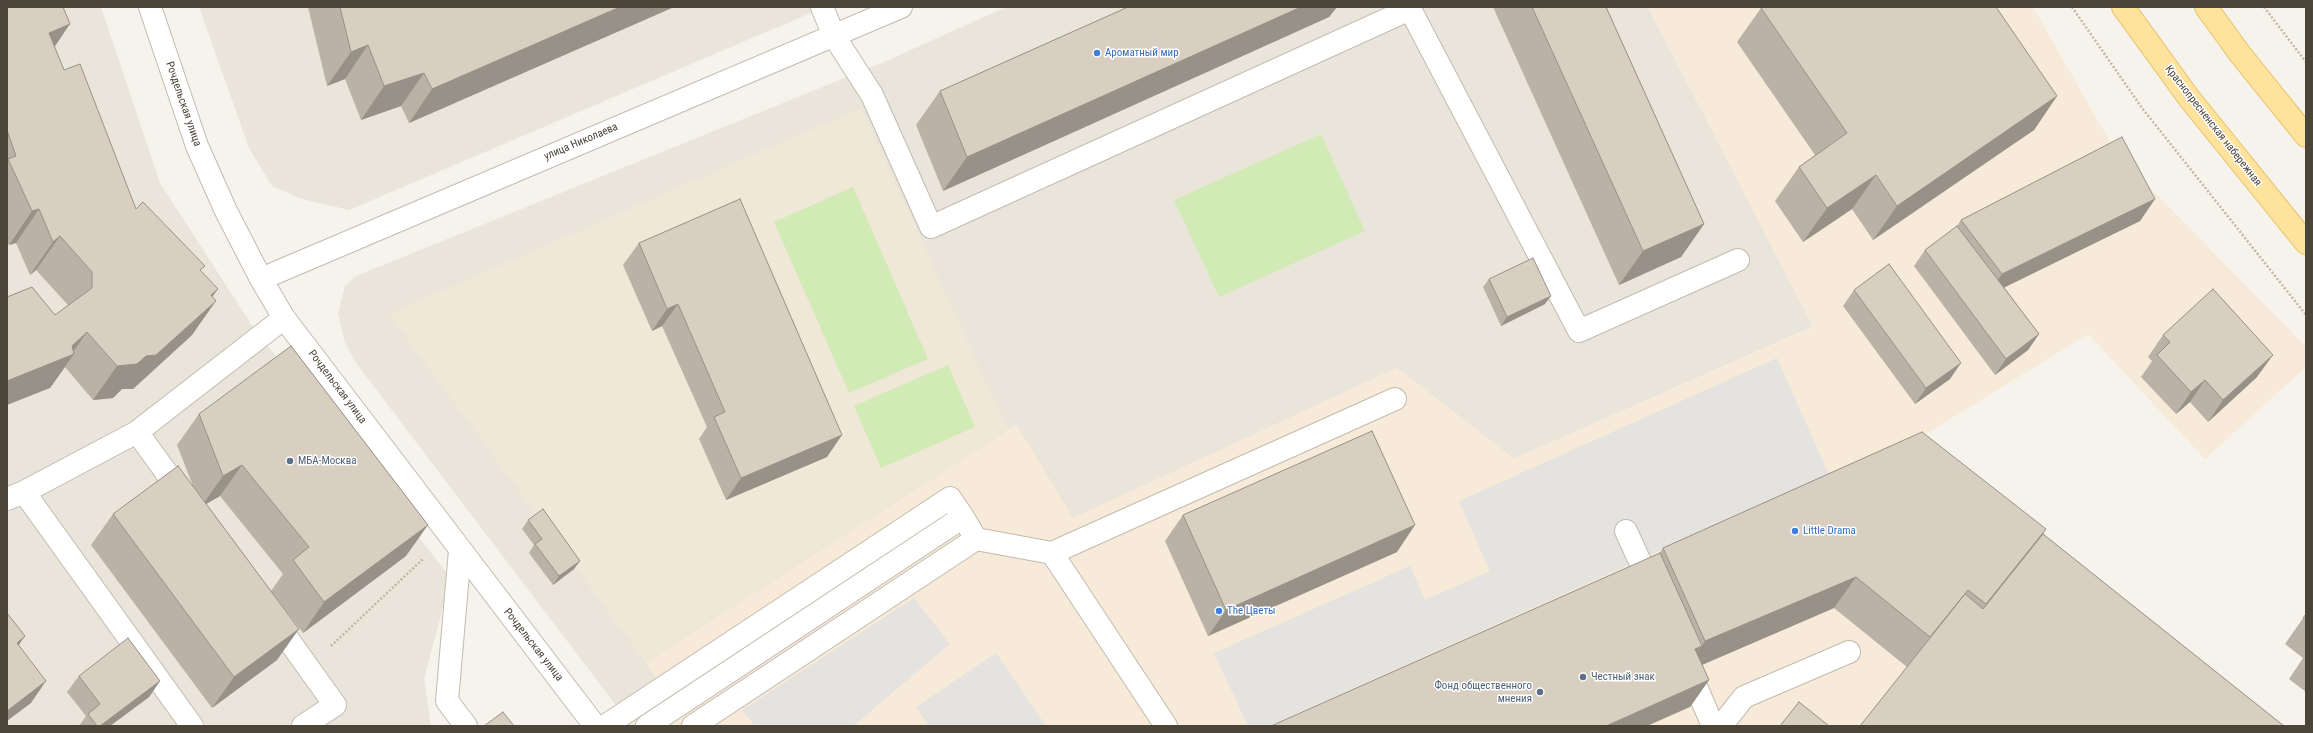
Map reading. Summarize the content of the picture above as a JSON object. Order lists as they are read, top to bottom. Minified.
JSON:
{"streets":{"main road":["Краснопресненская набережная"],"street":["Рочдельская улица","улица Николаева"]},"crossings":[["Рочдельская улица","улица Николаева"]],"places":["Ароматный мир","МБА-Москва","Little Drama","The Цветы","Честный знак","Фонд общественного мнения"]}
